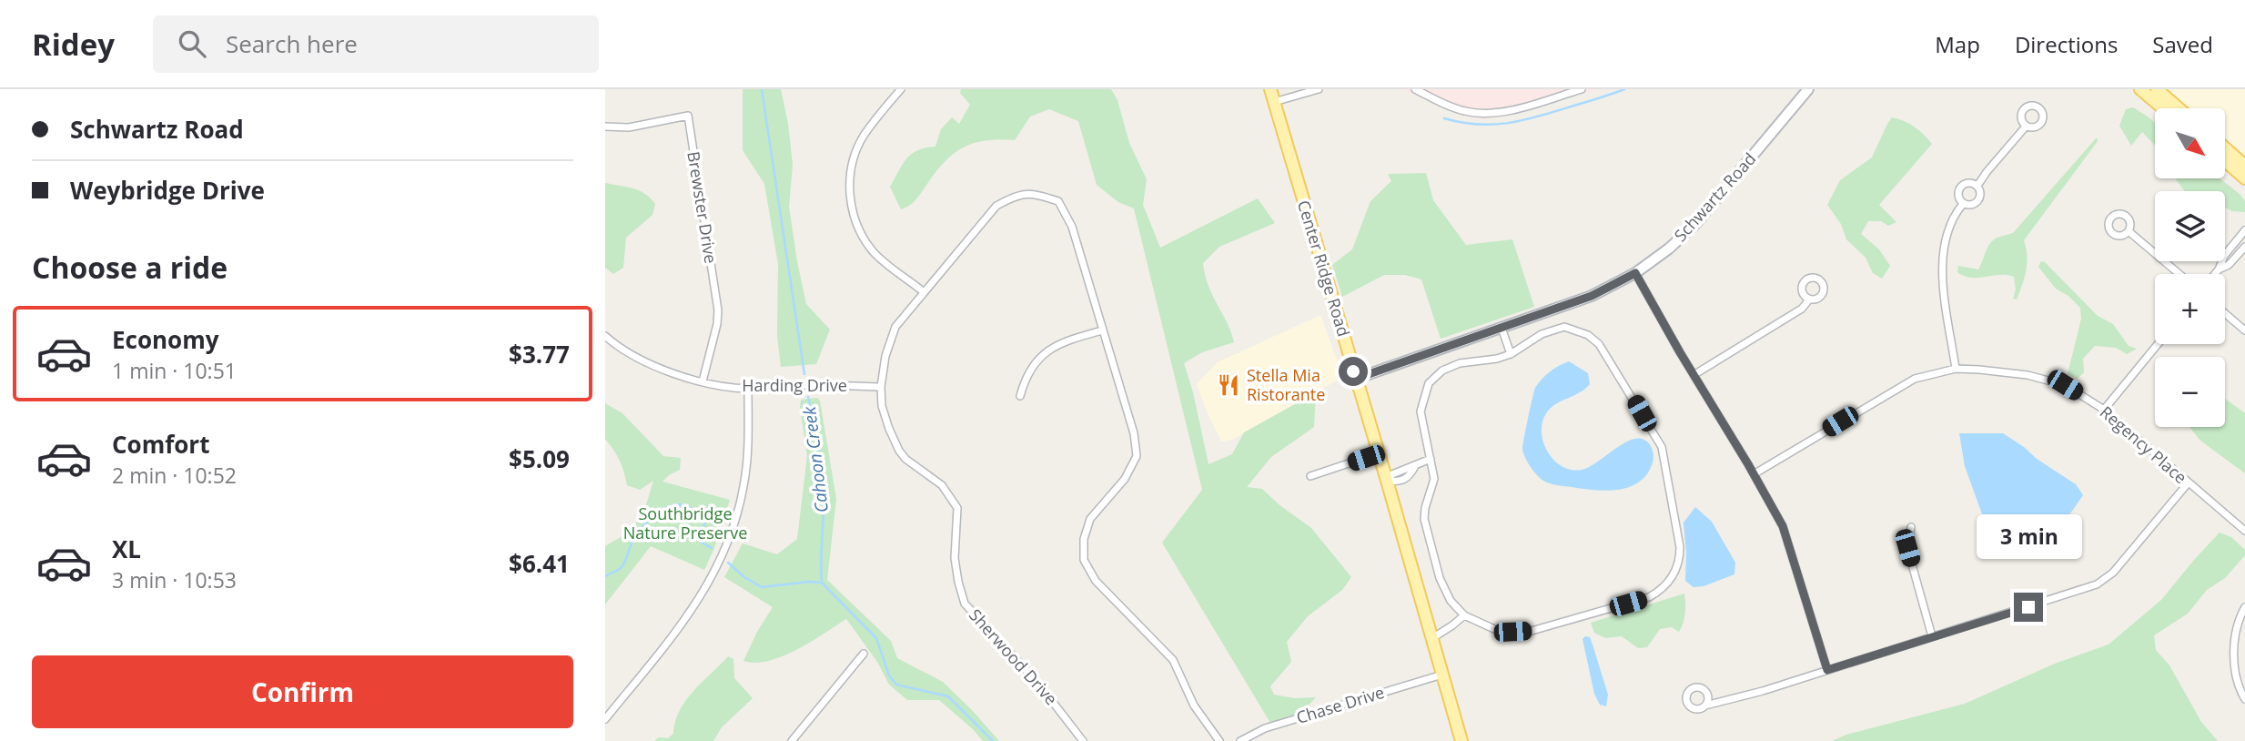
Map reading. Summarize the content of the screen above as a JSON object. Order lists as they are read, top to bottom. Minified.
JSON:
{"streets":{"main road":["Center Ridge Road"],"street":["Schwartz Road","Brewster Drive","Harding Drive","Regency Place","Sherwood Drive","Chase Drive"]},"crossings":[["Schwartz Road","Center Ridge Road"],["Brewster Drive","Harding Drive"],["Center Ridge Road","Chase Drive"],["Harding Drive","Sherwood Drive"]],"water":["Cahoon Creek"],"parks":["Southbridge Nature Preserve"],"places":{"restaurant":["Stella Mia Ristorante"]},"north":"bottom right","page":{"header":"Ridey","search":"Search here","nav":["Map","Directions","Saved"],"banner":["Schwartz Road","Weybridge Drive"],"map_buttons":["+","−"],"heading":"Choose a ride","list":[{"name":"Economy","note":"1 min · 10:51","value":"$3.77"},{"name":"Comfort","note":"2 min · 10:52","value":"$5.09"},{"name":"XL","note":"3 min · 10:53","value":"$6.41"}],"bubble":"3 min","buttons":"Confirm"}}
